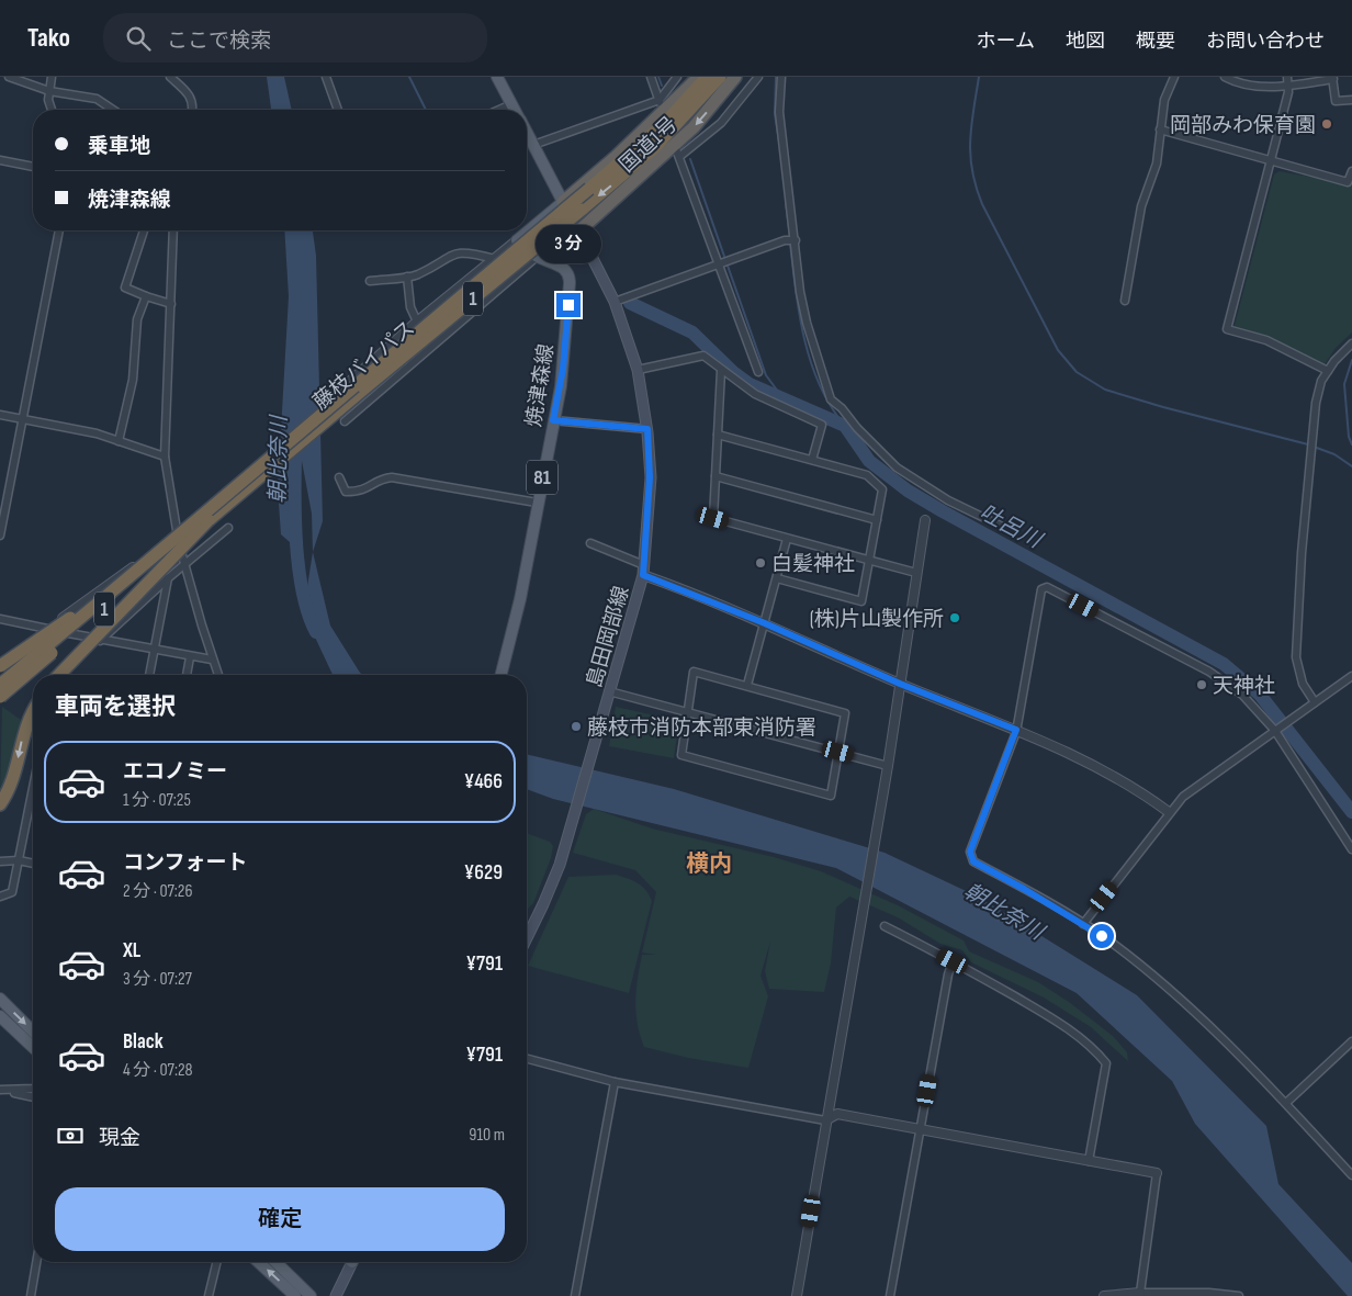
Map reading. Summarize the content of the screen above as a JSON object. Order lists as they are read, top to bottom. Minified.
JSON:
{"streets":{"highway":["国道1号","1","藤枝バイパス"],"main road":["焼津森線","81","島田岡部線"]},"crossings":[["国道1号","島田岡部線"],["1","藤枝バイパス"]],"districts":["横内"],"water":["朝比奈川","吐呂川"],"places":["岡部みわ保育園","白髪神社","(株)片山製作所","天神社","藤枝市消防本部東消防署"],"page":{"header":"Tako","search":"ここで検索","nav":["ホーム","地図","概要","お問い合わせ"],"banner":["乗車地","焼津森線"],"bubble":"3 分","heading":"車両を選択","list":[{"name":"エコノミー","note":"1 分 · 07:25","value":"¥466"},{"name":"コンフォート","note":"2 分 · 07:26","value":"¥629"},{"name":"XL","note":"3 分 · 07:27","value":"¥791"},{"name":"Black","note":"4 分 · 07:28","value":"¥791"}],"pay":["現金","910 m"],"buttons":"確定"}}
